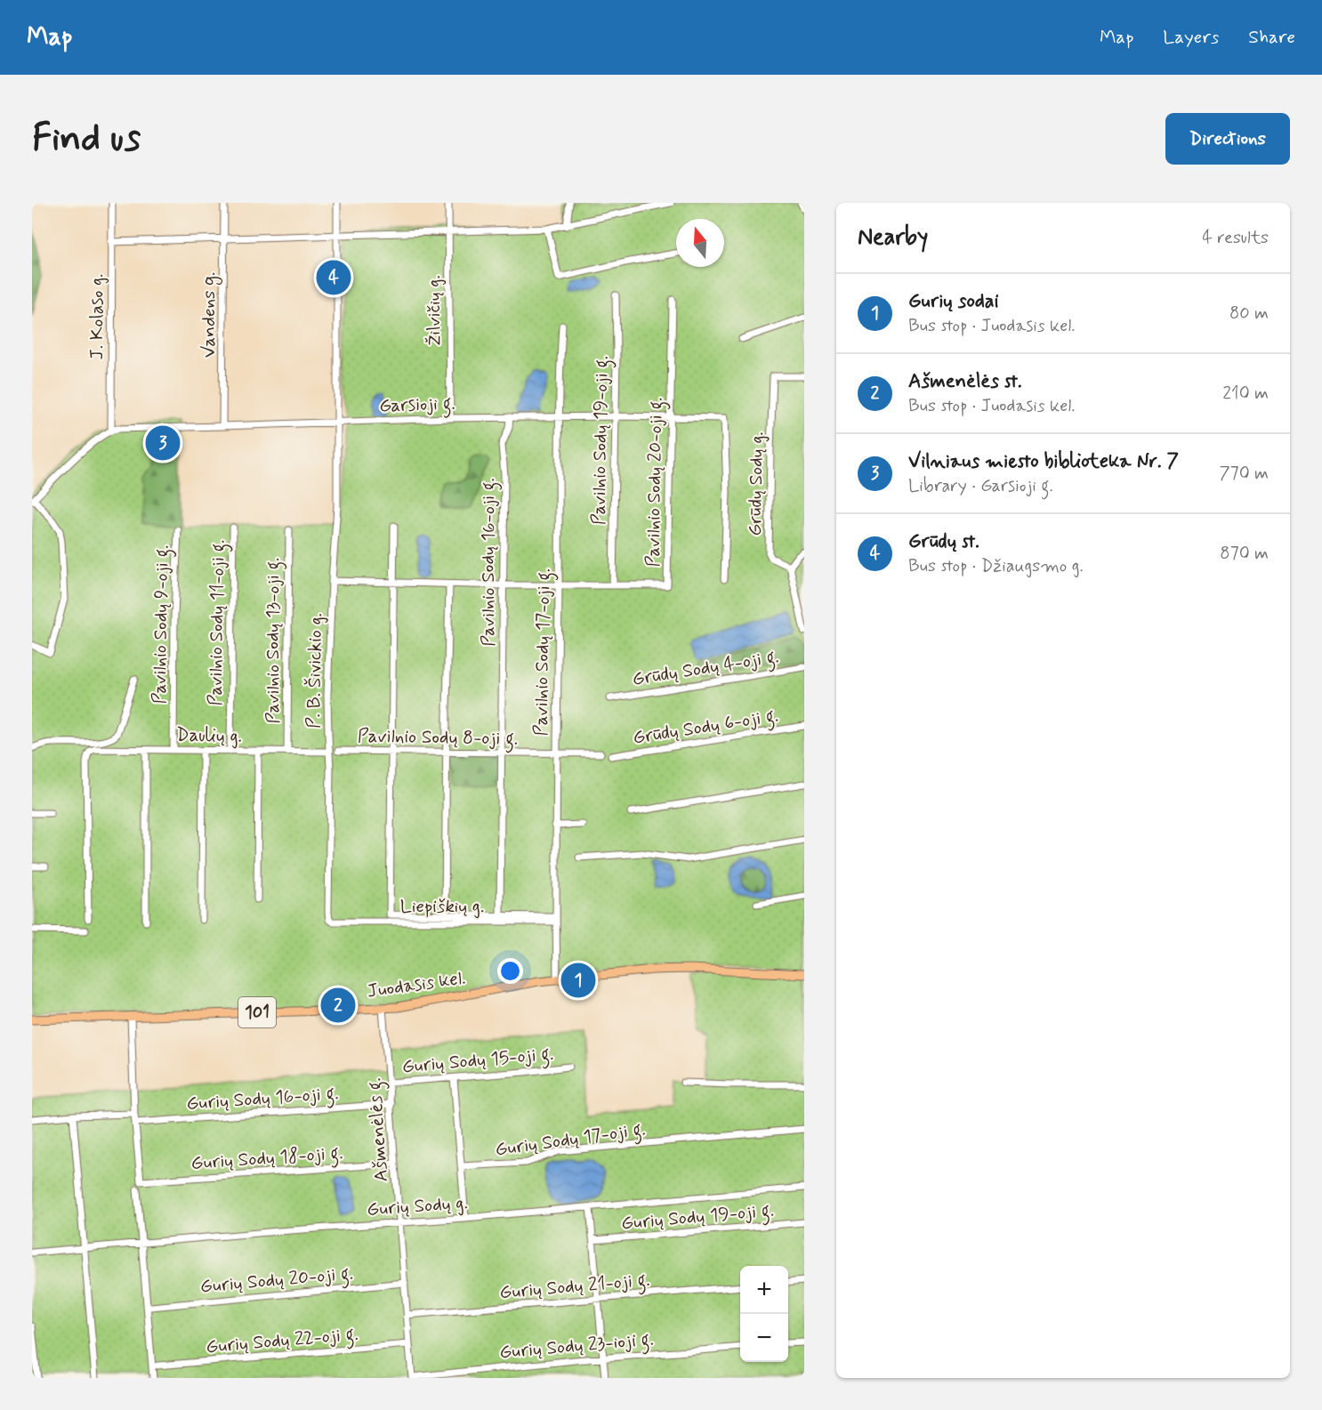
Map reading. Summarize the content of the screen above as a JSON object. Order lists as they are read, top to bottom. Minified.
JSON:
{"streets":{"main road":["Juodasis kel.","101"],"street":["Žilvičių g.","Vandens g.","J. Kolaso g.","Garsioji g.","Pavilnio Sodų 19-oji g.","Pavilnio Sodų 20-oji g.","Grūdų Sodų g.","Pavilnio Sodų 16-oji g.","Pavilnio Sodų 11-oji g.","Pavilnio Sodų 9-oji g.","Pavilnio Sodų 13-oji g.","Pavilnio Sodų 17-oji g.","Grūdų Sodų 4-oji g.","P. B. Šivickio g.","Grūdų Sodų 6-oji g.","Daulių g.","Pavilnio Sodų 8-oji g.","Liepiškių g.","Gurių Sodų 15-oji g.","Gurių Sodų 16-oji g.","Ašmenėlės g.","Gurių Sodų 17-oji g.","Gurių Sodų 18-oji g.","Gurių Sodų g.","Gurių Sodų 19-oji g.","Gurių Sodų 20-oji g.","Gurių Sodų 21-oji g.","Gurių Sodų 22-oji g.","Gurių Sodų 23-ioji g."]},"crossings":[["Žilvičių g.","Garsioji g."],["Vandens g.","Garsioji g."],["J. Kolaso g.","Garsioji g."],["Garsioji g.","Pavilnio Sodų 19-oji g."],["Garsioji g.","Pavilnio Sodų 20-oji g."],["Garsioji g.","Pavilnio Sodų 16-oji g."],["Garsioji g.","Pavilnio Sodų 17-oji g."],["Garsioji g.","P. B. Šivickio g."],["Pavilnio Sodų 19-oji g.","Pavilnio Sodų 20-oji g."],["Pavilnio Sodų 20-oji g.","Pavilnio Sodų 16-oji g."],["Pavilnio Sodų 20-oji g.","Pavilnio Sodų 17-oji g."],["Pavilnio Sodų 20-oji g.","P. B. Šivickio g."],["Pavilnio Sodų 16-oji g.","Pavilnio Sodų 8-oji g."],["Pavilnio Sodų 11-oji g.","Daulių g."],["Pavilnio Sodų 9-oji g.","Daulių g."],["Pavilnio Sodų 13-oji g.","Daulių g."],["Pavilnio Sodų 17-oji g.","Pavilnio Sodų 8-oji g."],["Pavilnio Sodų 17-oji g.","Liepiškių g."],["Pavilnio Sodų 17-oji g.","Juodasis kel."],["P. B. Šivickio g.","Daulių g."],["P. B. Šivickio g.","Liepiškių g."],["Juodasis kel.","Ašmenėlės g."],["Gurių Sodų 15-oji g.","Ašmenėlės g."],["Gurių Sodų 16-oji g.","Ašmenėlės g."],["Gurių Sodų 16-oji g.","Gurių Sodų 18-oji g."],["Ašmenėlės g.","Gurių Sodų 18-oji g."],["Ašmenėlės g.","Gurių Sodų g."],["Ašmenėlės g.","Gurių Sodų 20-oji g."],["Ašmenėlės g.","Gurių Sodų 21-oji g."],["Ašmenėlės g.","Gurių Sodų 22-oji g."],["Ašmenėlės g.","Gurių Sodų 23-ioji g."]],"north":"top","page":{"header":"Map","nav":["Map","Layers","Share"],"buttons":"Directions","title":"Find us","heading":["Nearby","4 results"],"pins":["4","3","1","2"],"list":[{"mark":"1","name":"Gurių sodai","note":"Bus stop · Juodasis kel.","value":"80 m"},{"mark":"2","name":"Ašmenėlės st.","note":"Bus stop · Juodasis kel.","value":"210 m"},{"mark":"3","name":"Vilniaus miesto biblioteka Nr. 7","note":"Library · Garsioji g.","value":"770 m"},{"mark":"4","name":"Grūdų st.","note":"Bus stop · Džiaugsmo g.","value":"870 m"}],"map_buttons":["+","−"]}}
